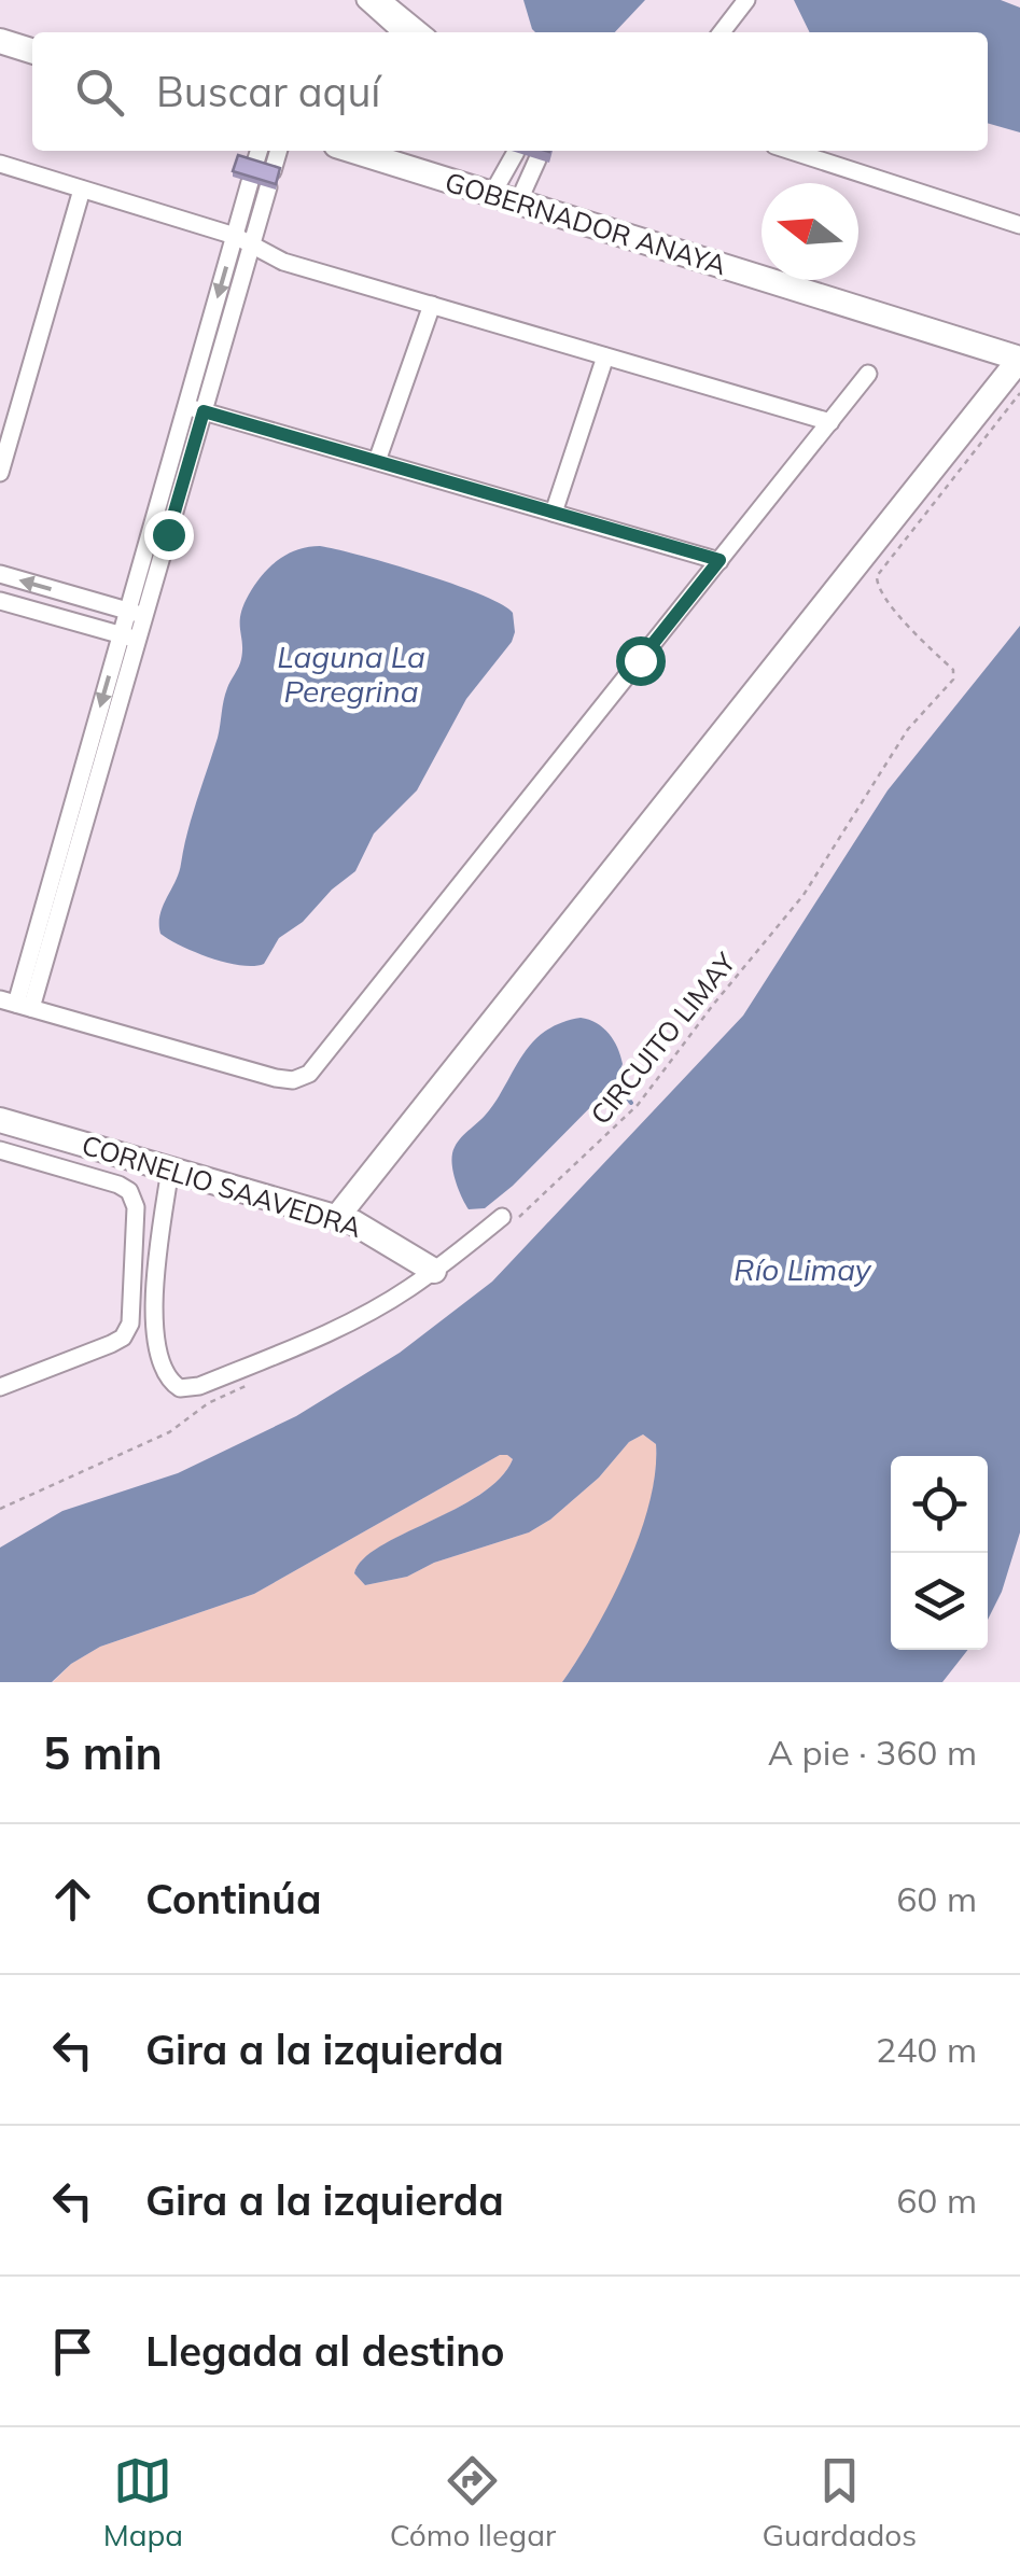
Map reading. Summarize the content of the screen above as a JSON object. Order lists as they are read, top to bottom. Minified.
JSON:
{"streets":{"street":["GOBERNADOR ANAYA","CORNELIO SAAVEDRA"],"path":["CIRCUITO LIMAY"]},"water":["Laguna La Peregrina","Río Limay"],"north":"left","page":{"search":"Buscar aquí","heading":["5 min","A pie · 360 m"],"list":[["Continúa","60 m"],["Gira a la izquierda","240 m"],["Gira a la izquierda","60 m"],"Llegada al destino"],"nav":["Mapa","Cómo llegar","Guardados"]}}
